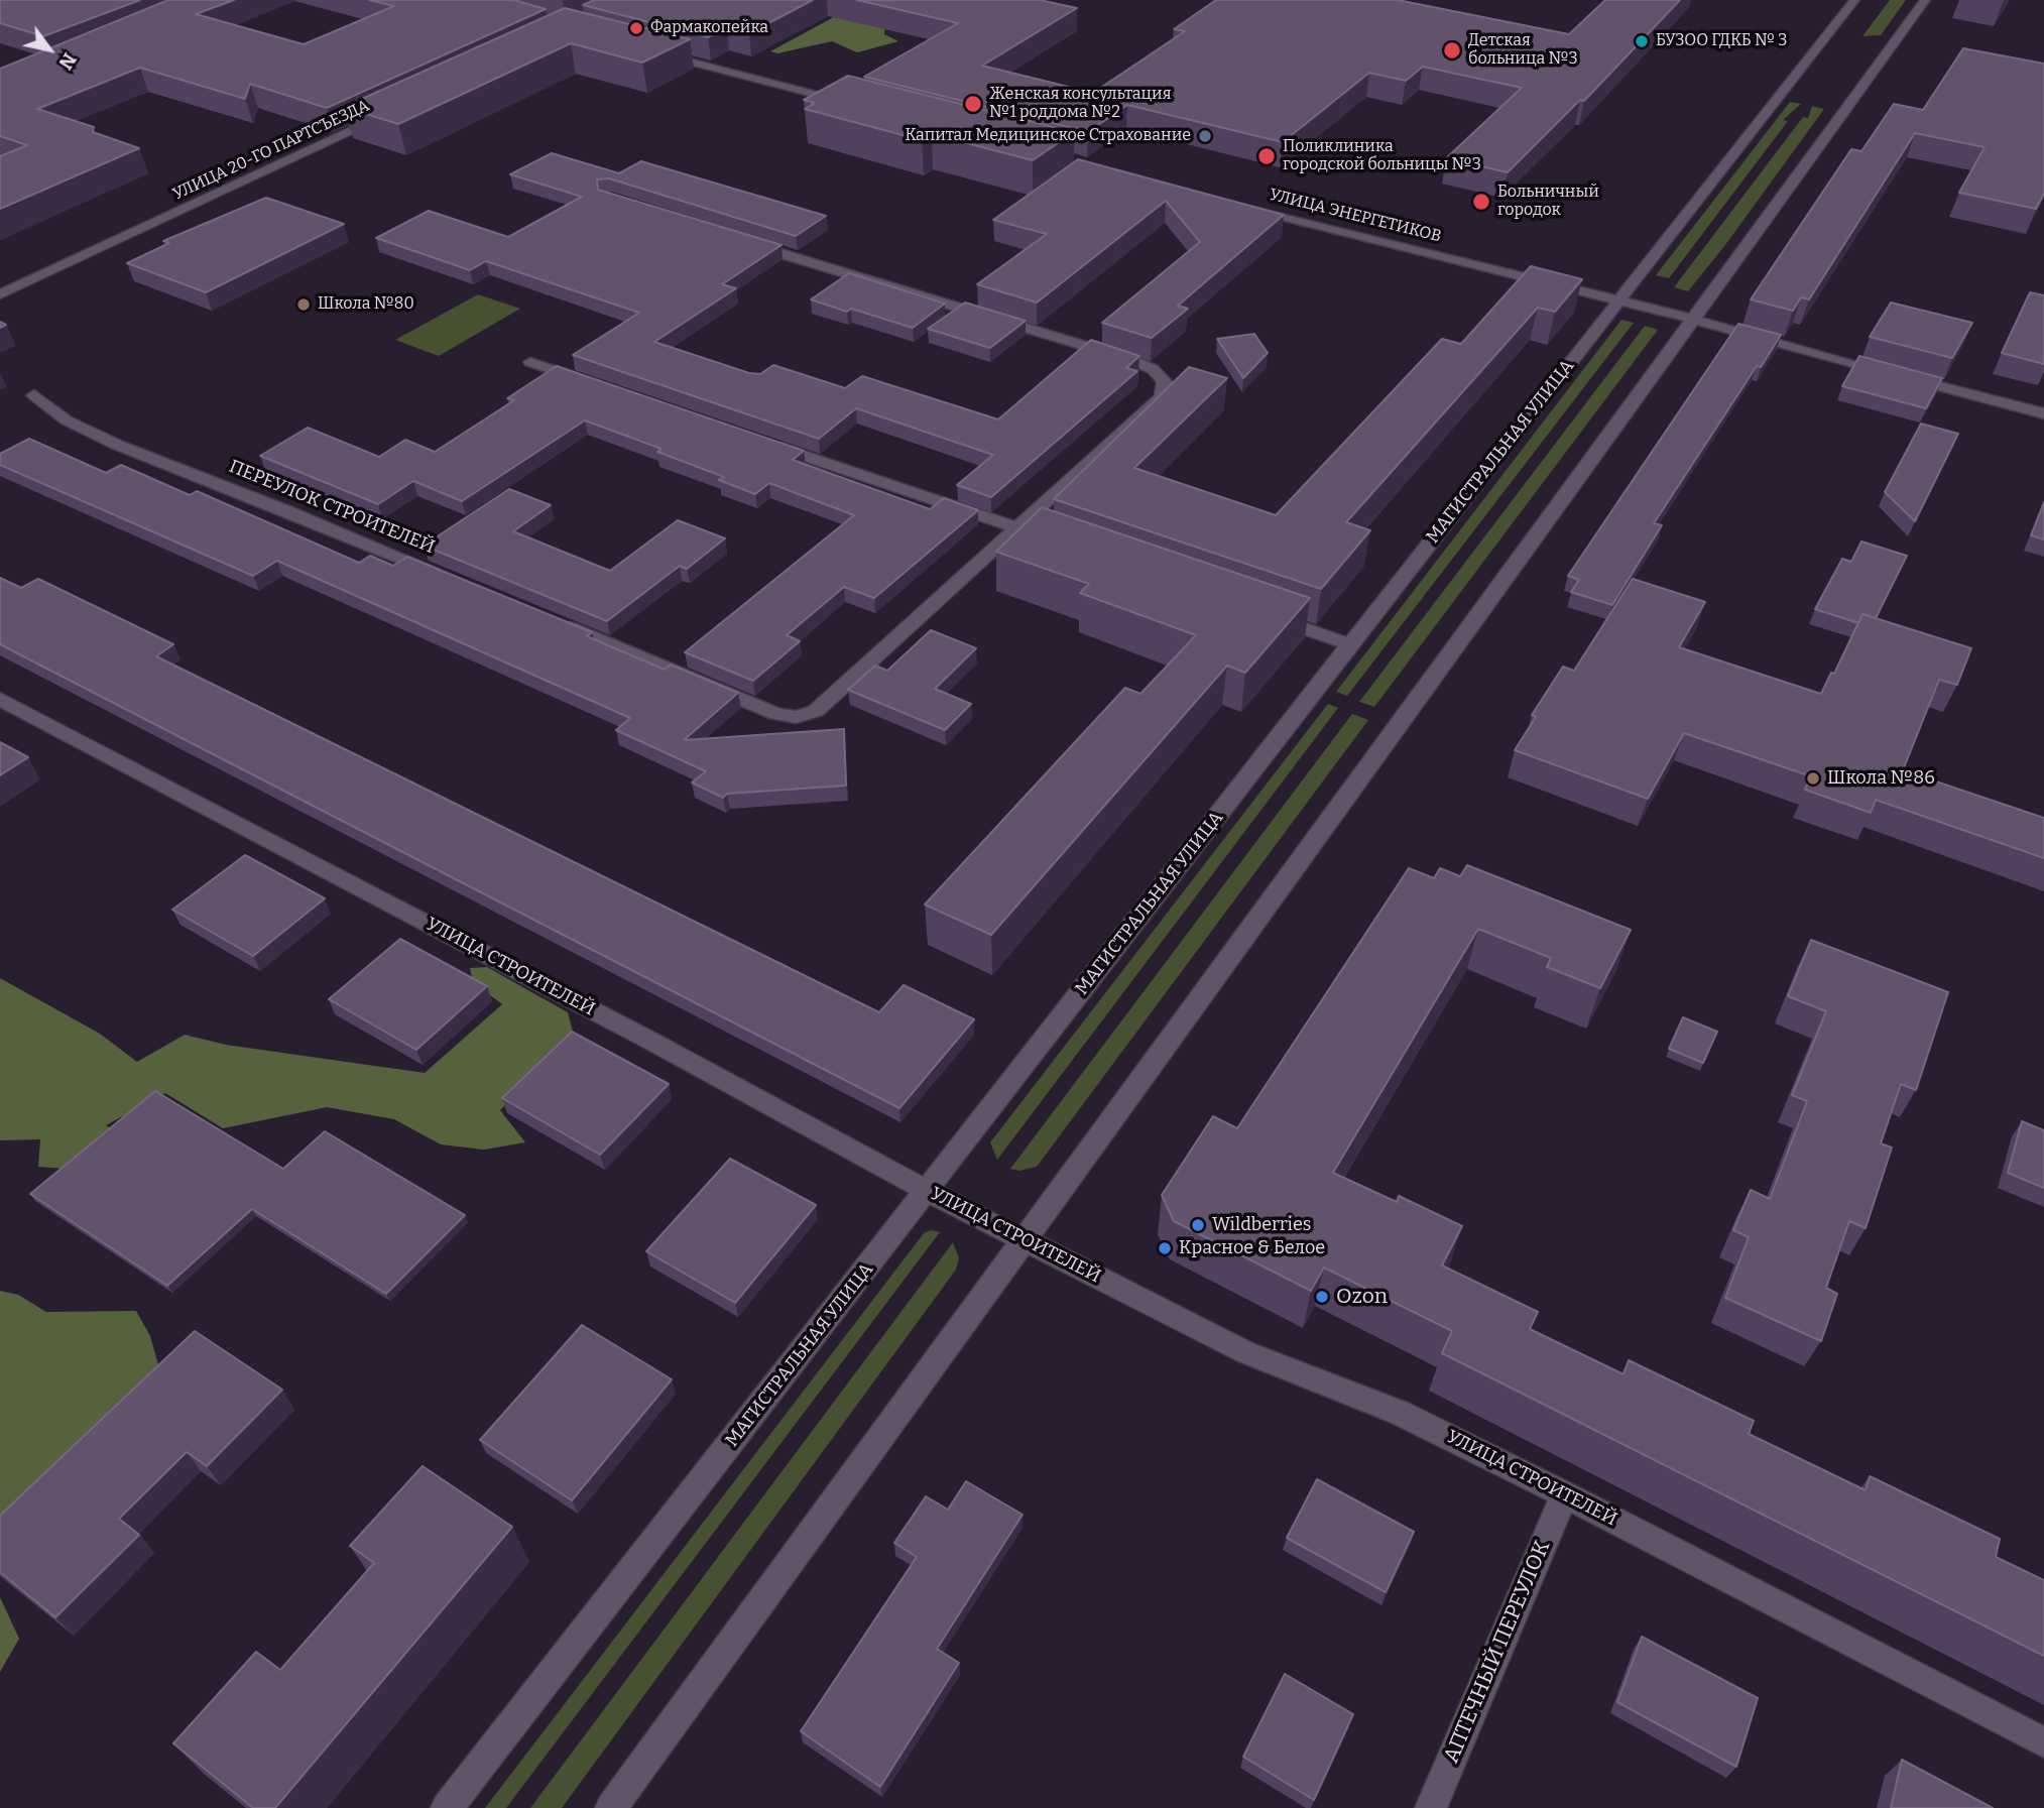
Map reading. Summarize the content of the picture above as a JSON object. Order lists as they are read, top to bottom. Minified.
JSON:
{"streets":{"street":["УЛИЦА 20-ГО ПАРТСЪЕЗДА","УЛИЦА ЭНЕРГЕТИКОВ","МАГИСТРАЛЬНАЯ УЛИЦА","ПЕРЕУЛОК СТРОИТЕЛЕЙ","УЛИЦА СТРОИТЕЛЕЙ","АПТЕЧНЫЙ ПЕРЕУЛОК"]},"crossings":[["УЛИЦА ЭНЕРГЕТИКОВ","МАГИСТРАЛЬНАЯ УЛИЦА"],["МАГИСТРАЛЬНАЯ УЛИЦА","УЛИЦА СТРОИТЕЛЕЙ"],["УЛИЦА СТРОИТЕЛЕЙ","АПТЕЧНЫЙ ПЕРЕУЛОК"]],"places":["Фармакопейка","БУЗОО ГДКБ № 3","Детская больница №3","Женская консультация №1 роддома №2","Капитал Медицинское Страхование","Поликлиника городской больницы №3","Больничный городок","Школа №80","Школа №86","Wildberries","Красное & Белое","Ozon"],"north":"bottom right"}
